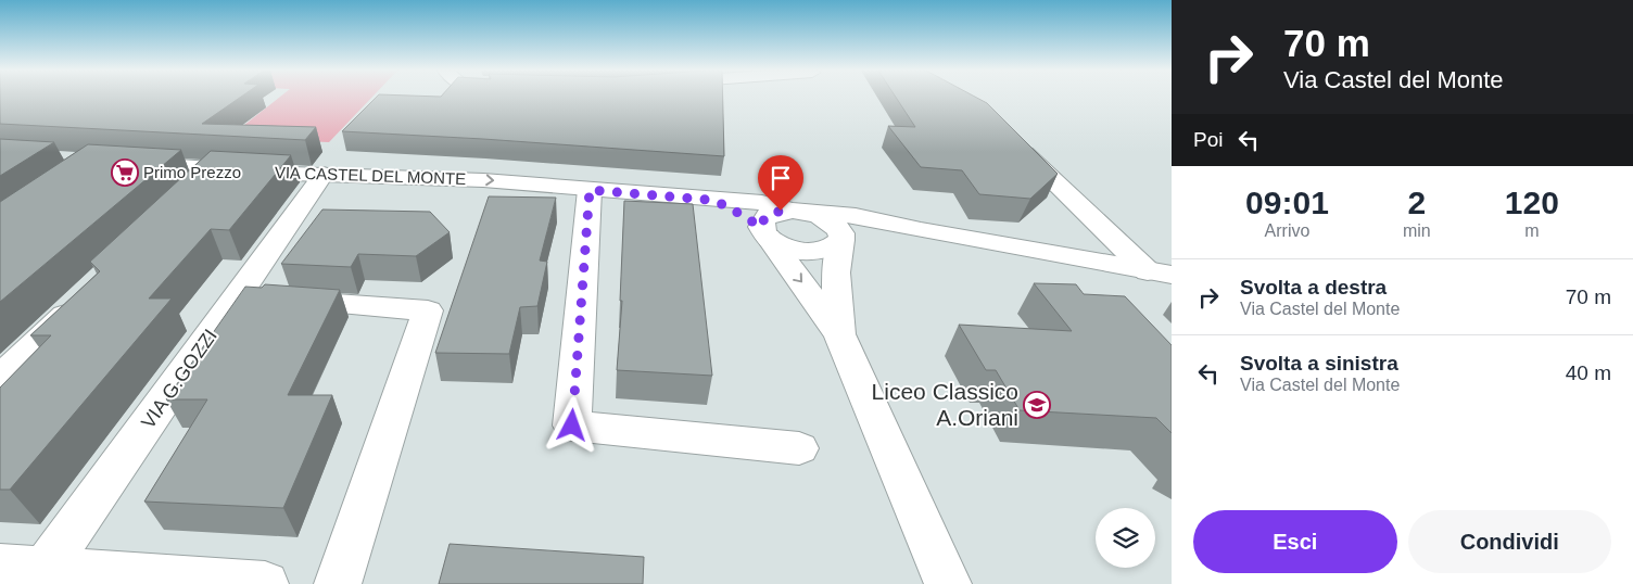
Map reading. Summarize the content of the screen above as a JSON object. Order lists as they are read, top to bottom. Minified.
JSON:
{"streets":{"street":["VIA CASTEL DEL MONTE","VIA G.GOZZI"]},"crossings":[["VIA CASTEL DEL MONTE","VIA G.GOZZI"]],"places":{"supermarket":["Primo Prezzo"],"school or university":["Liceo Classico A.Oriani"]},"page":{"turn":["70 m","Via Castel del Monte"],"then":"Poi","eta":["09:01","Arrivo","2","min","120","m"],"list":[{"name":"Svolta a destra","note":"Via Castel del Monte","value":"70 m"},{"name":"Svolta a sinistra","note":"Via Castel del Monte","value":"40 m"}],"buttons":["Esci","Condividi"]}}
